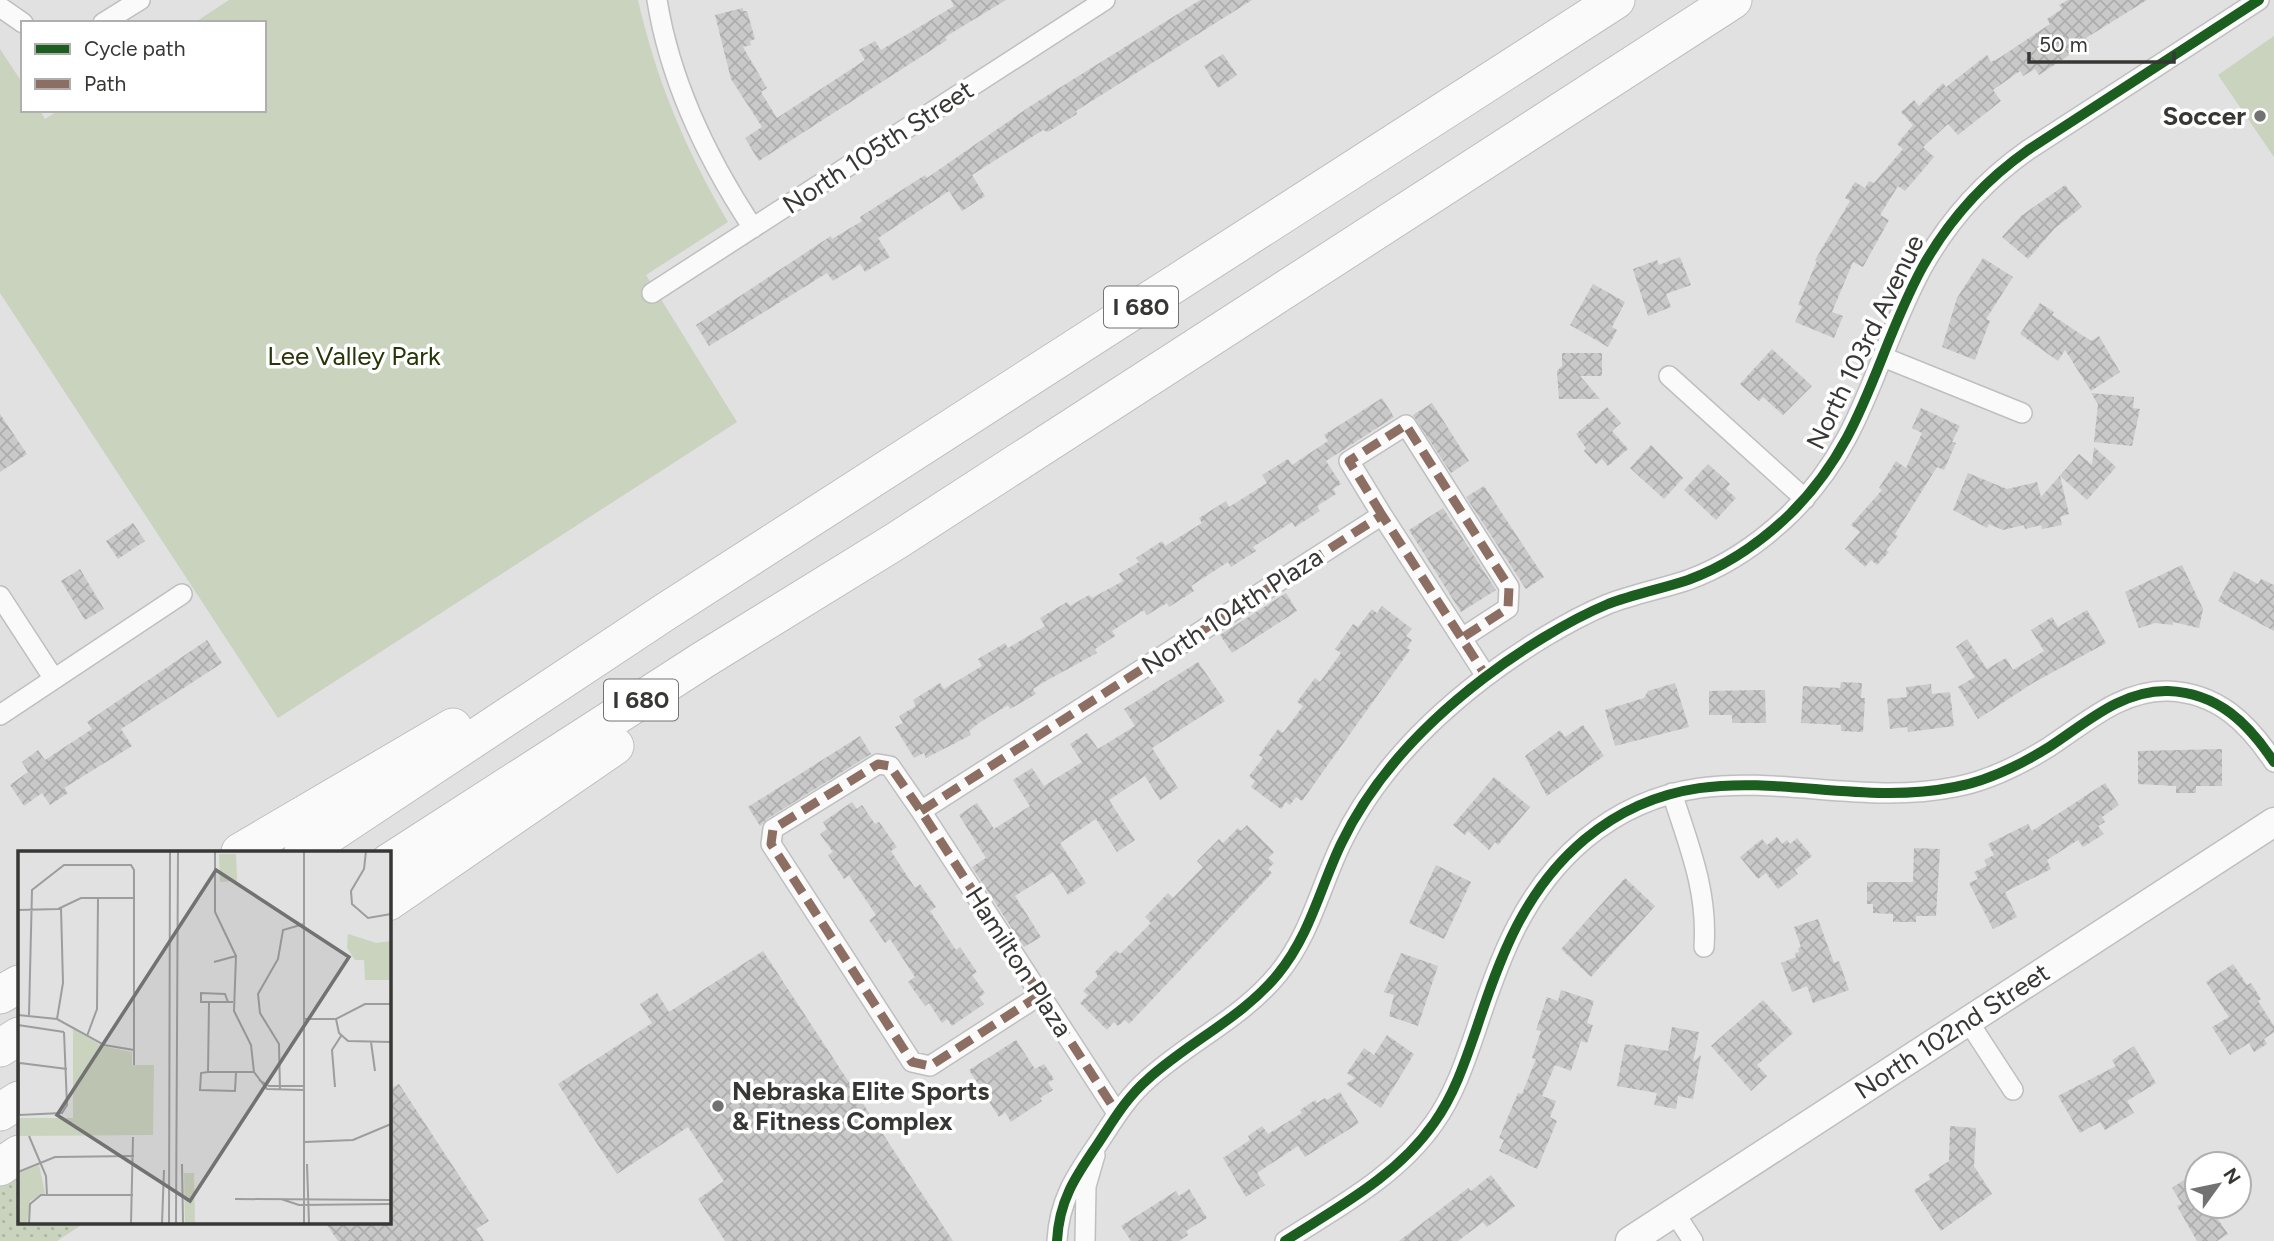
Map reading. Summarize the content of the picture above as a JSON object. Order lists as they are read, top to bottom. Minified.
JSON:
{"streets":{"highway":["I 680"],"main road":["North 102nd Street"],"street":["North 105th Street","North 103rd Avenue","North 104th Plaza","Hamilton Plaza"]},"crossings":[["North 103rd Avenue","Hamilton Plaza"],["North 104th Plaza","Hamilton Plaza"]],"parks":["Lee Valley Park"],"places":["Soccer","Nebraska Elite Sports & Fitness Complex"],"legend":["Cycle path","Path"],"scale_bar":"50 m","north":"top right"}
